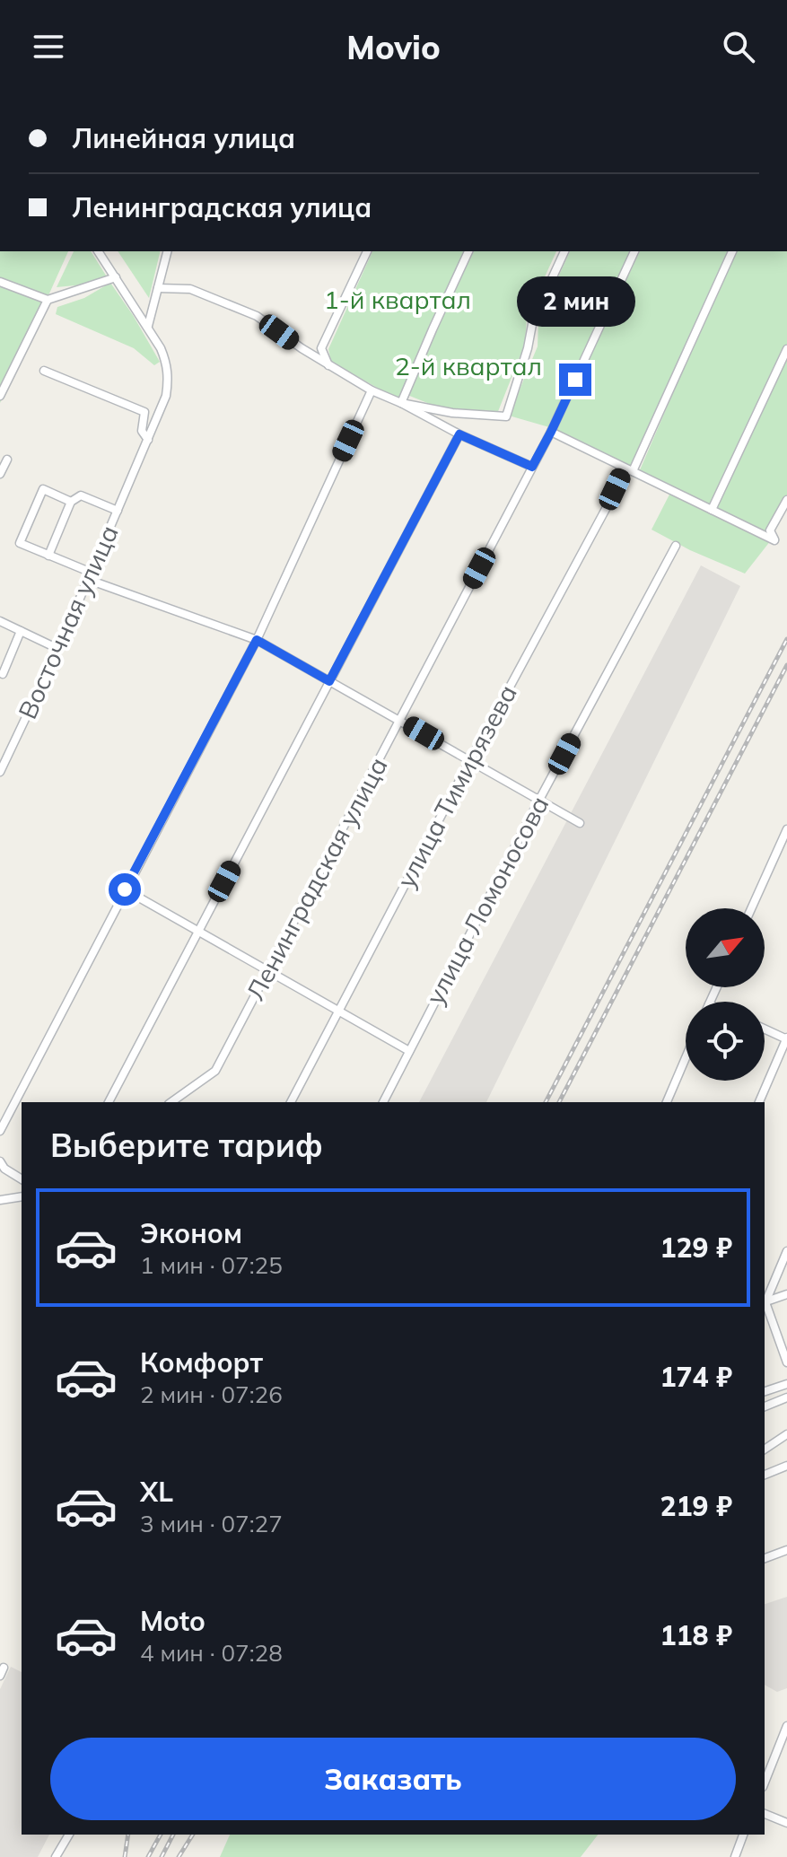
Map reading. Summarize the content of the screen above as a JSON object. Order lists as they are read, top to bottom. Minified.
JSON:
{"streets":{"street":["Восточная улица","улица Тимирязева","Ленинградская улица","улица Ломоносова"]},"parks":["1-й квартал","2-й квартал"],"north":"top right","page":{"header":"Movio","banner":["Линейная улица","Ленинградская улица"],"bubble":"2 мин","heading":"Выберите тариф","list":[{"name":"Эконом","note":"1 мин · 07:25","value":"129 ₽"},{"name":"Комфорт","note":"2 мин · 07:26","value":"174 ₽"},{"name":"XL","note":"3 мин · 07:27","value":"219 ₽"},{"name":"Moto","note":"4 мин · 07:28","value":"118 ₽"}],"buttons":"Заказать"}}
